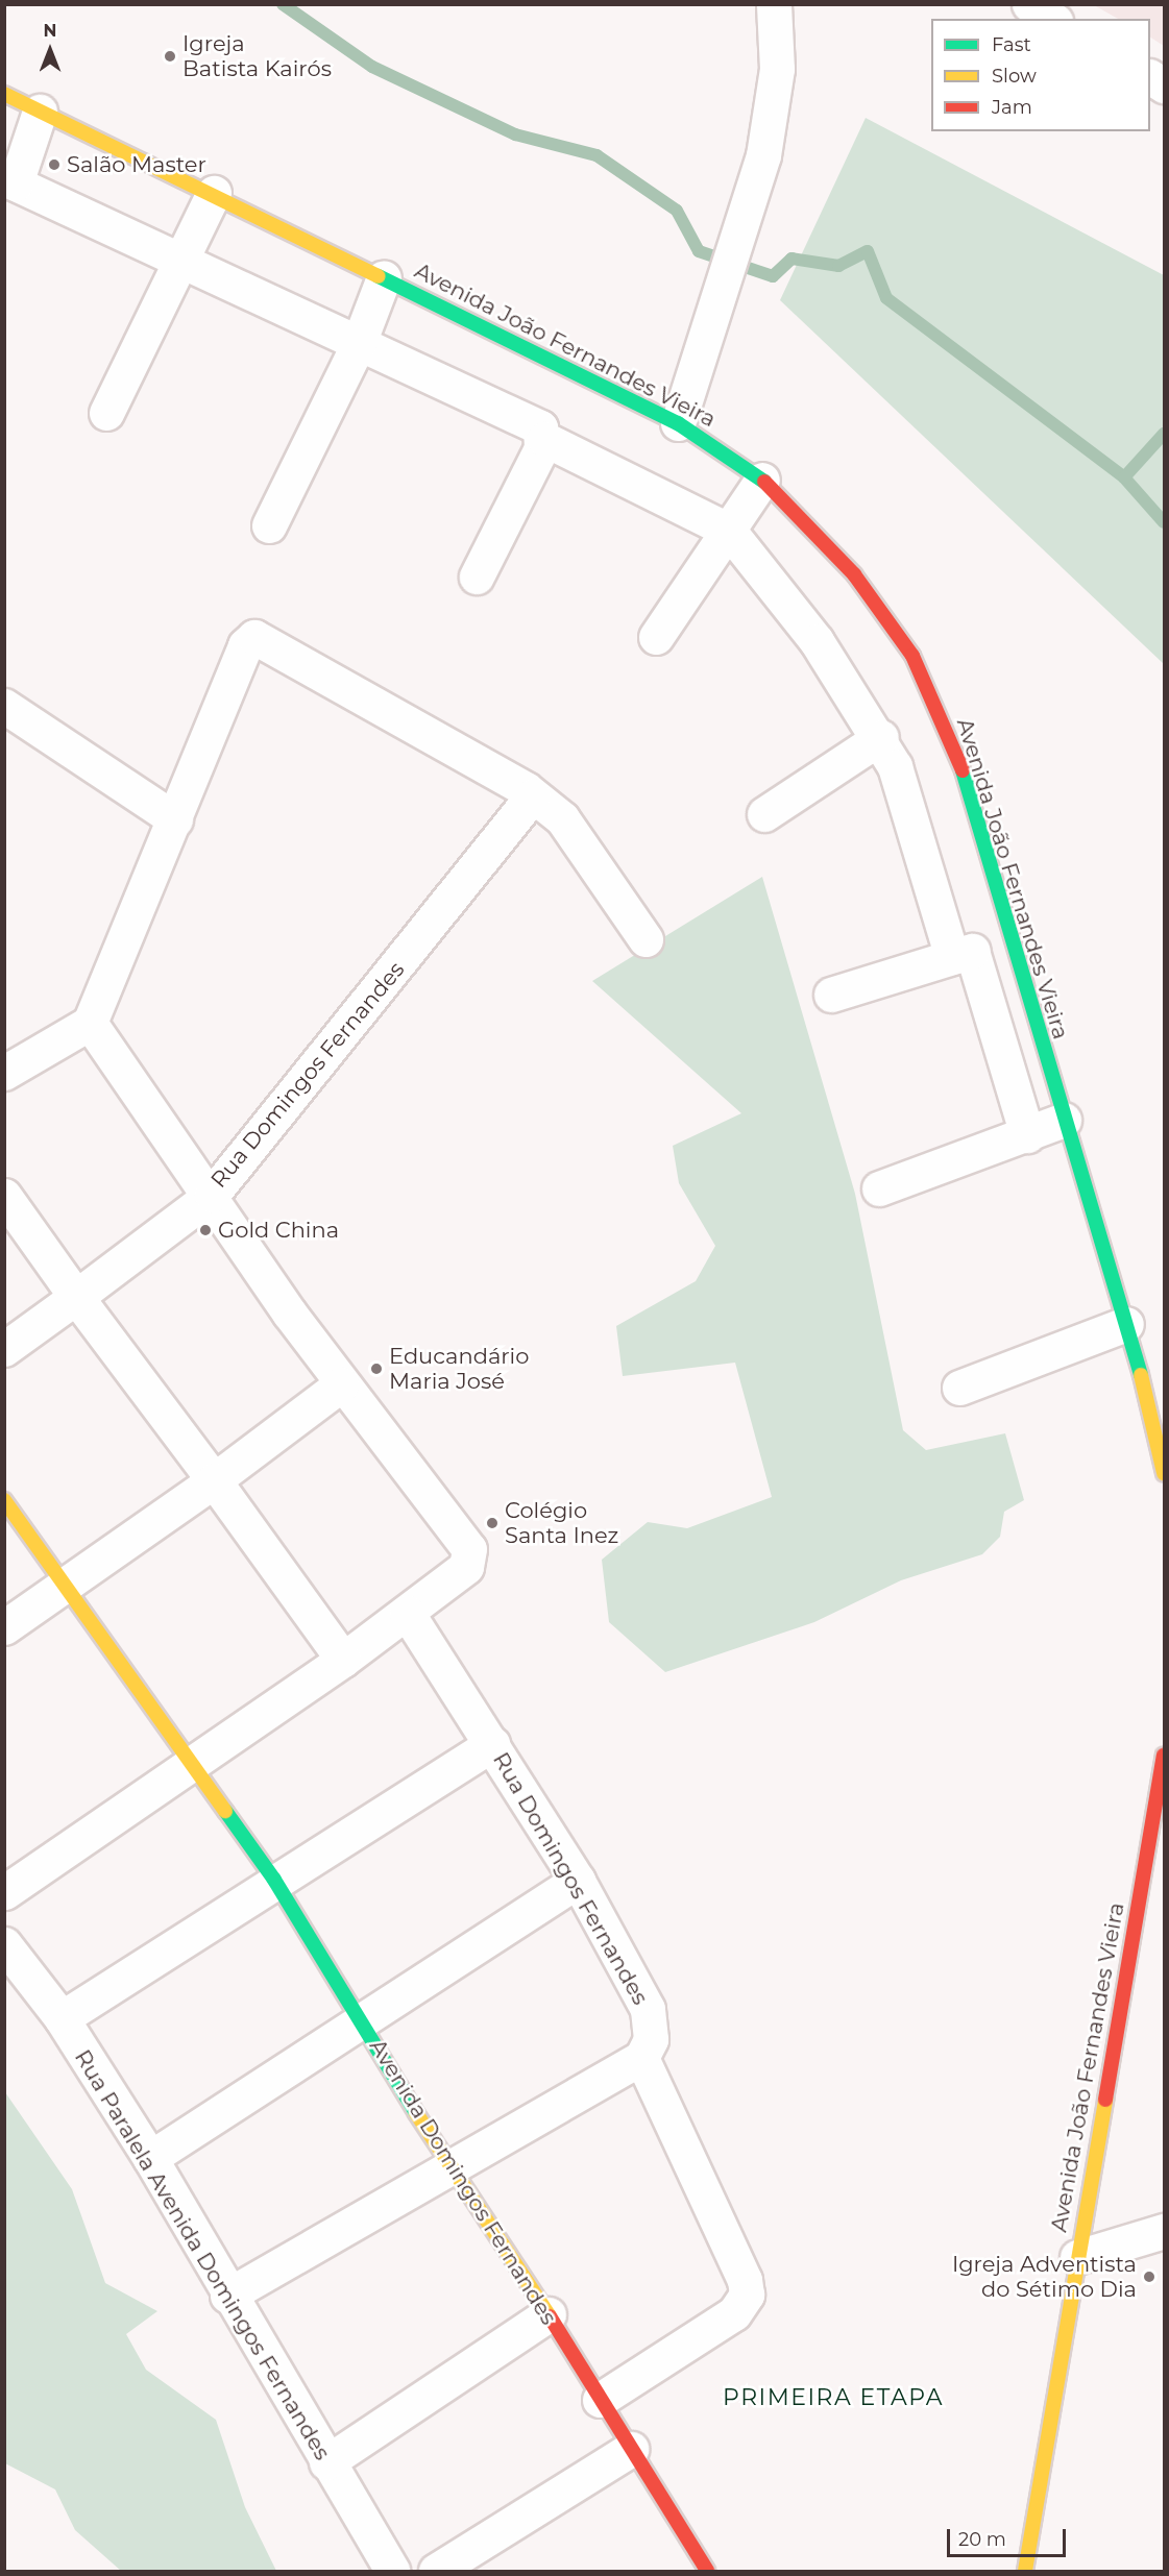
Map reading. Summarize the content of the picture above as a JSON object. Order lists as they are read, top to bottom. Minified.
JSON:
{"streets":{"main road":["Avenida João Fernandes Vieira","Avenida Domingos Fernandes"],"street":["Rua Domingos Fernandes","Rua Paralela Avenida Domingos Fernandes"]},"districts":["PRIMEIRA ETAPA"],"places":["Igreja Batista Kairós","Salão Master","Gold China","Educandário Maria José","Colégio Santa Inez","Igreja Adventista do Sétimo Dia"],"legend":["Fast","Slow","Jam"],"scale_bar":"20 m","north":"top"}
